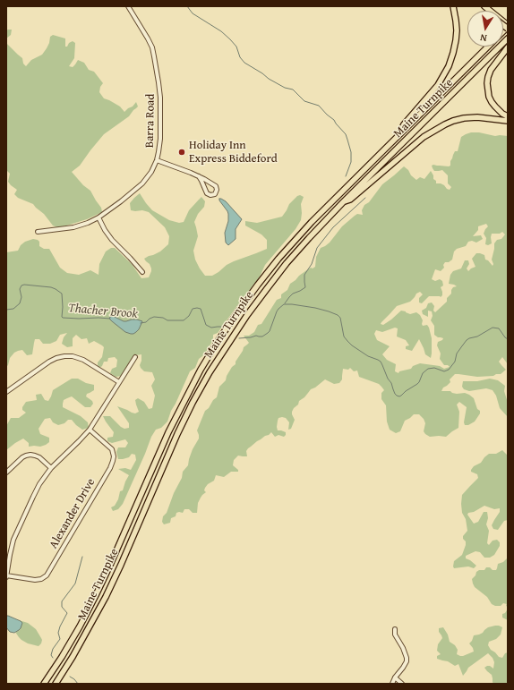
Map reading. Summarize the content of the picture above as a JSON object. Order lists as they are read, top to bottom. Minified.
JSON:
{"streets":{"highway":["Maine Turnpike"],"street":["Barra Road","Alexander Drive"]},"water":["Thacher Brook"],"places":["Holiday Inn Express Biddeford"],"north":"bottom"}
